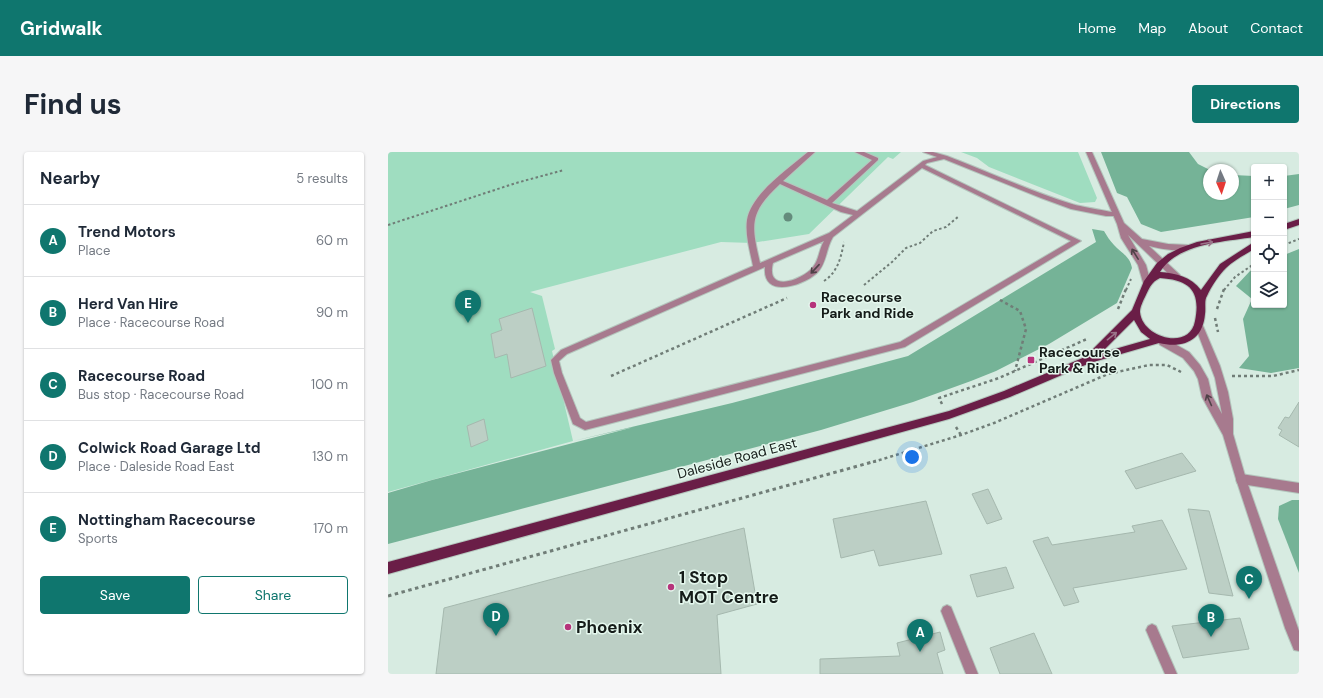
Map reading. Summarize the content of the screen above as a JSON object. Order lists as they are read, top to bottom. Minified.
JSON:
{"streets":{"main road":["Daleside Road East"]},"places":{"other":["Racecourse Park and Ride","1 Stop MOT Centre","Phoenix"],"transit":["Racecourse Park & Ride"]},"north":"bottom","page":{"header":"Gridwalk","nav":["Home","Map","About","Contact"],"buttons":["Directions",["Save","Share"]],"title":"Find us","heading":["Nearby","5 results"],"map_buttons":["+","−"],"list":[{"mark":"A","name":"Trend Motors","note":"Place","value":"60 m"},{"mark":"B","name":"Herd Van Hire","note":"Place · Racecourse Road","value":"90 m"},{"mark":"C","name":"Racecourse Road","note":"Bus stop · Racecourse Road","value":"100 m"},{"mark":"D","name":"Colwick Road Garage Ltd","note":"Place · Daleside Road East","value":"130 m"},{"mark":"E","name":"Nottingham Racecourse","note":"Sports","value":"170 m"}],"pins":["E","C","D","B","A"]}}
